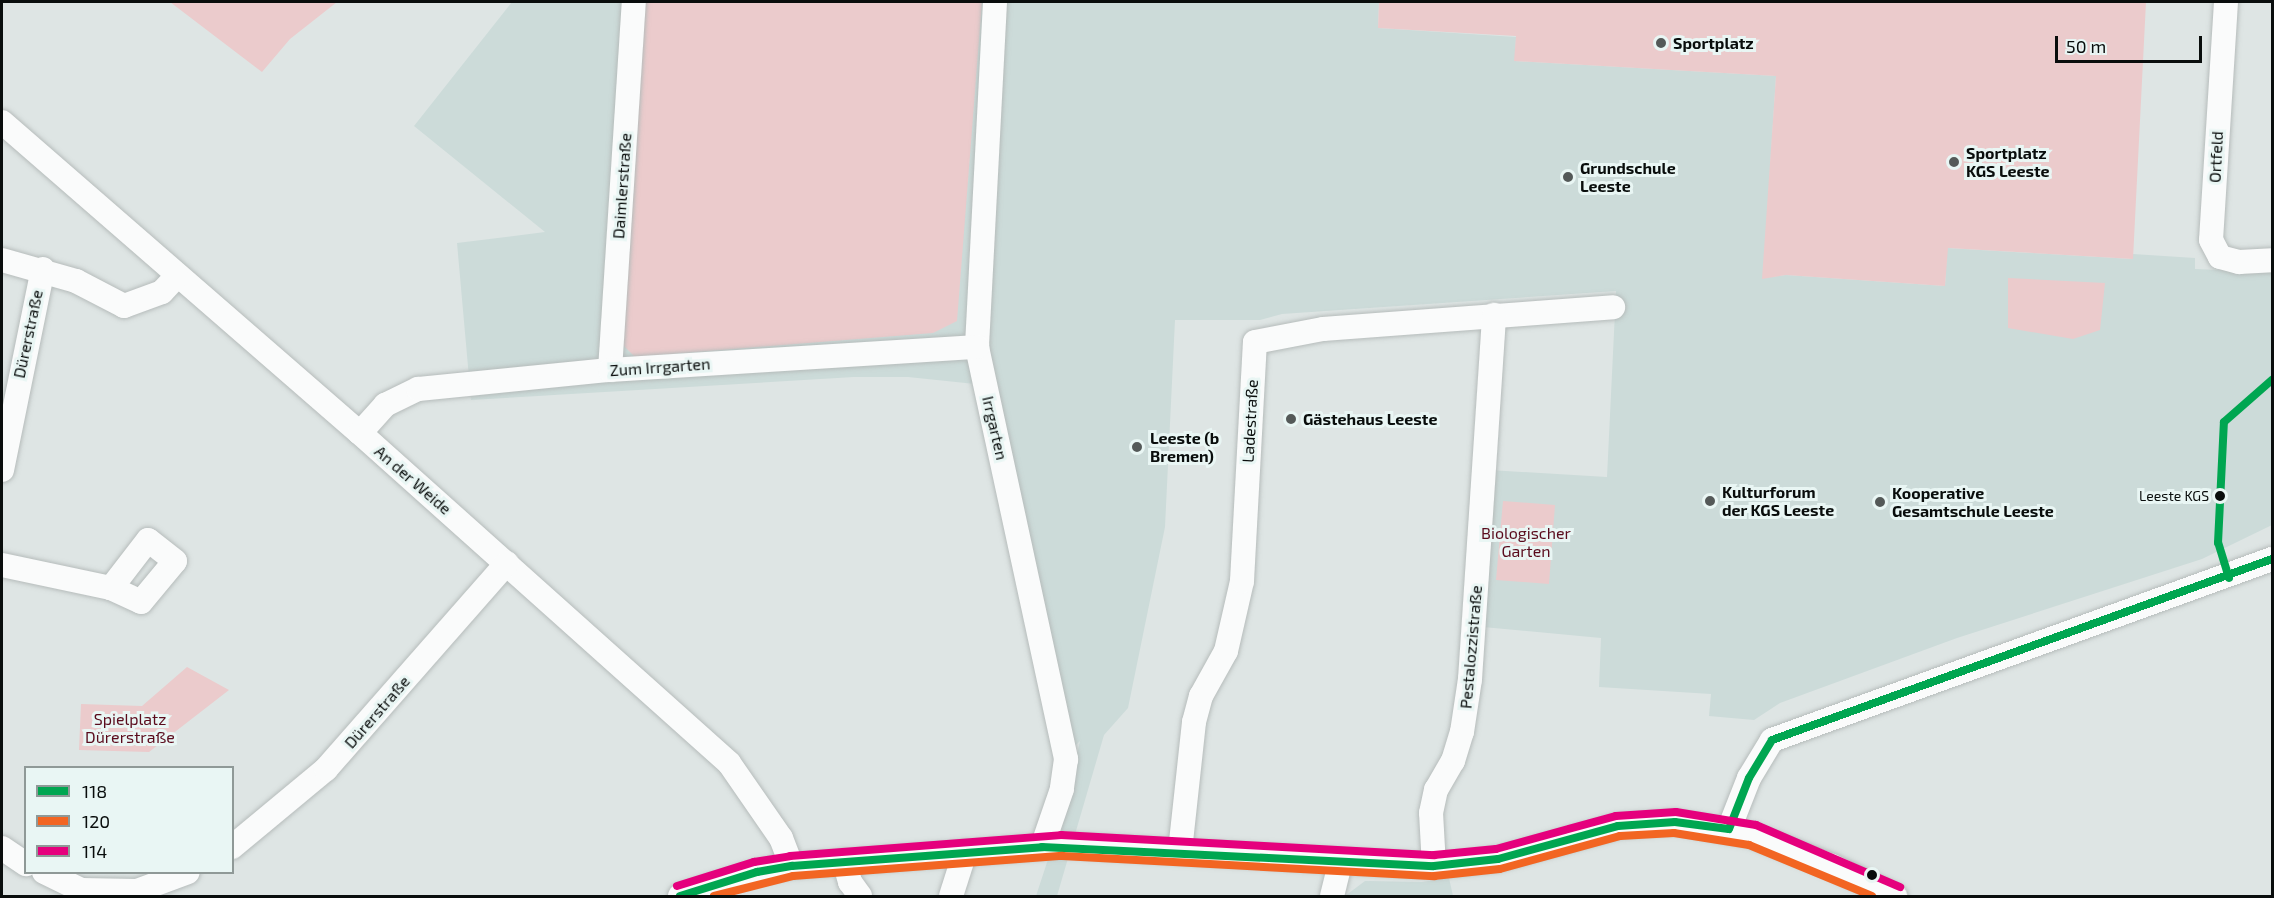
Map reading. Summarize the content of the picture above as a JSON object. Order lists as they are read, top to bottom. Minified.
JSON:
{"streets":{"street":["Ortfeld","Daimlerstraße","Dürerstraße","Zum Irrgarten","Ladestraße","Irrgarten","An der Weide","Pestalozzistraße"]},"crossings":[["Daimlerstraße","Zum Irrgarten"],["Dürerstraße","An der Weide"],["Zum Irrgarten","Irrgarten"],["Zum Irrgarten","An der Weide"],["Ladestraße","Pestalozzistraße"]],"parks":["Biologischer Garten","Spielplatz Dürerstraße"],"places":["Sportplatz","Sportplatz KGS Leeste","Grundschule Leeste","Gästehaus Leeste","Leeste (b Bremen)","Leeste KGS","Kulturforum der KGS Leeste","Kooperative Gesamtschule Leeste"],"lines":["transit line 118","transit line 114","transit line 120"],"legend":["118","120","114"],"scale_bar":"50 m"}
